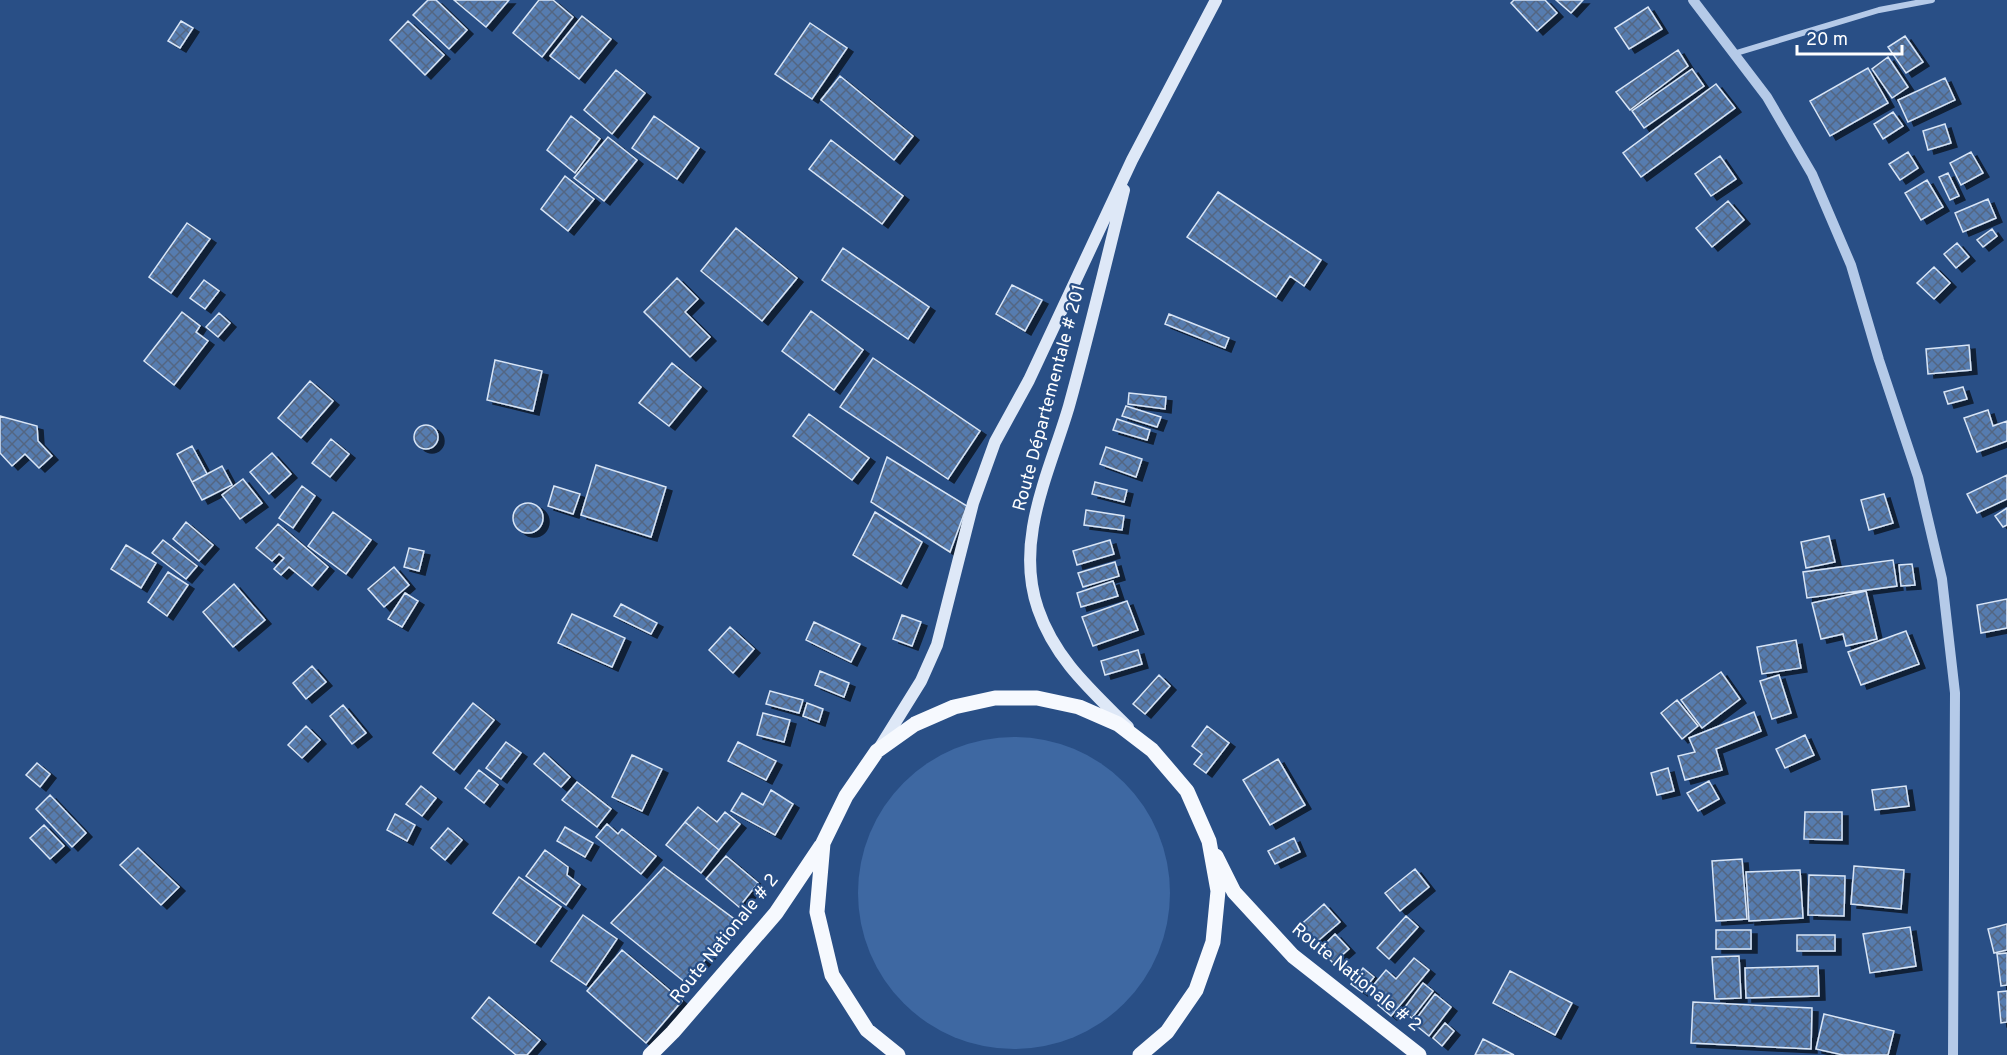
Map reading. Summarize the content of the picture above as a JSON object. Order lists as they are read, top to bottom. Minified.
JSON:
{"streets":{"main road":["Route Départementale # 201","Route Nationale # 2"]},"scale_bar":"20 m"}
